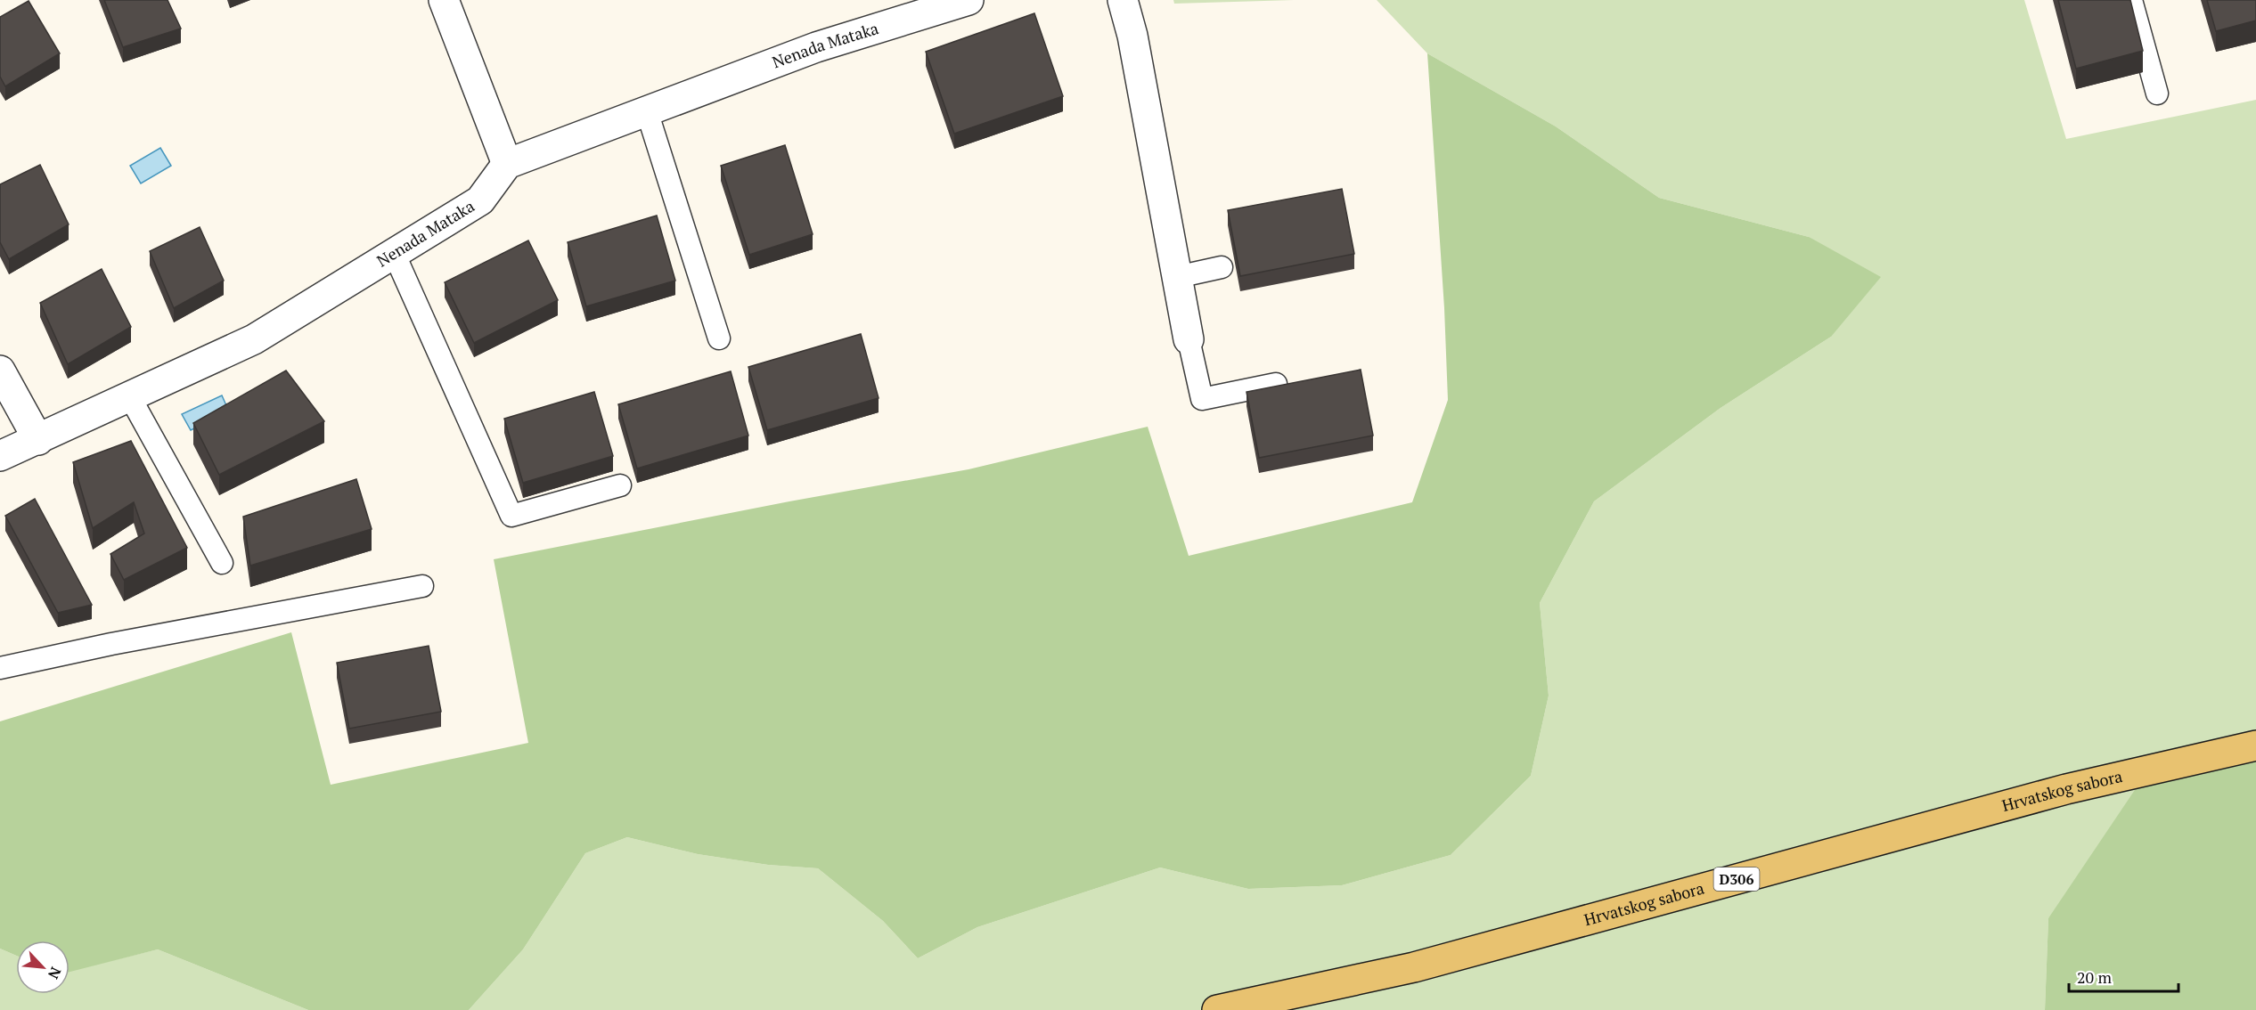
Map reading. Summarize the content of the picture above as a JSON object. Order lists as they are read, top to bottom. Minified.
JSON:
{"streets":{"main road":["Hrvatskog sabora","D306"],"street":["Nenada Mataka"]},"scale_bar":"20 m","north":"bottom right"}
